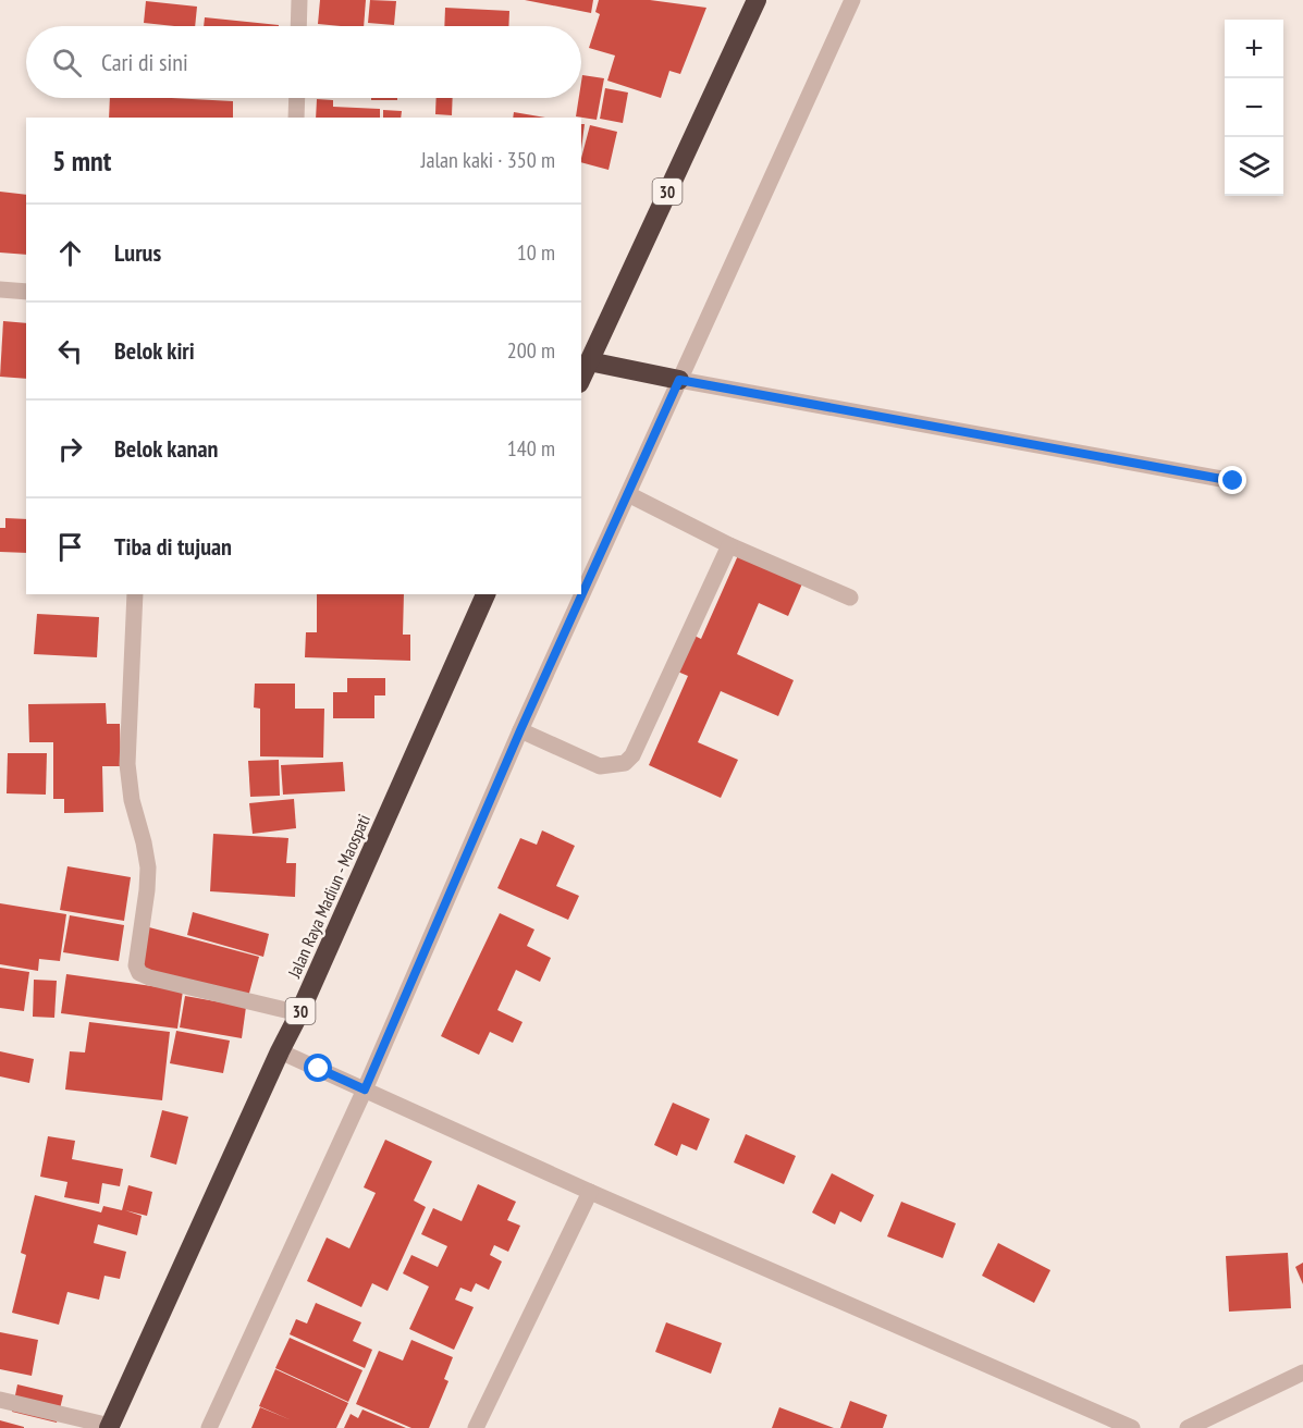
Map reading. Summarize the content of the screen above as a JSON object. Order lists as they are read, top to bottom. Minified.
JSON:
{"streets":{"highway":["30","Jalan Raya Madiun - Maospati"]},"page":{"map_buttons":["+","−"],"search":"Cari di sini","heading":["5 mnt","Jalan kaki · 350 m"],"list":[["Lurus","10 m"],["Belok kiri","200 m"],["Belok kanan","140 m"],"Tiba di tujuan"]}}
